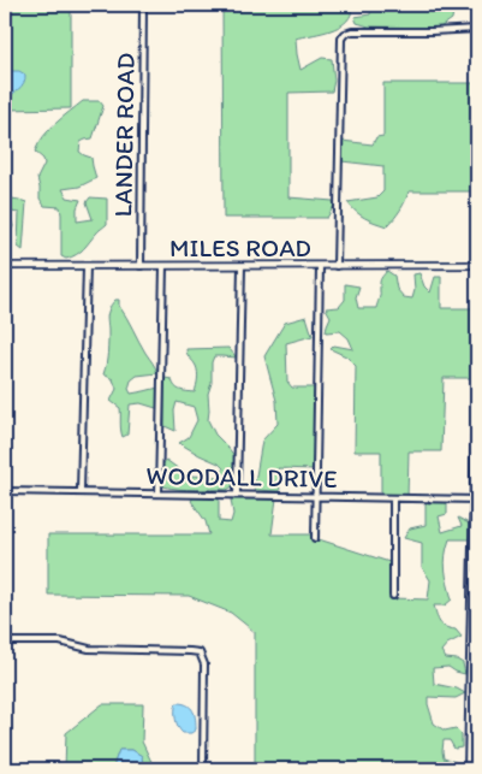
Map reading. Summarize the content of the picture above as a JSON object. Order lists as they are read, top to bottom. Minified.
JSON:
{"streets":{"main road":["MILES ROAD"],"street":["LANDER ROAD","WOODALL DRIVE"]},"crossings":[["LANDER ROAD","MILES ROAD"]]}
